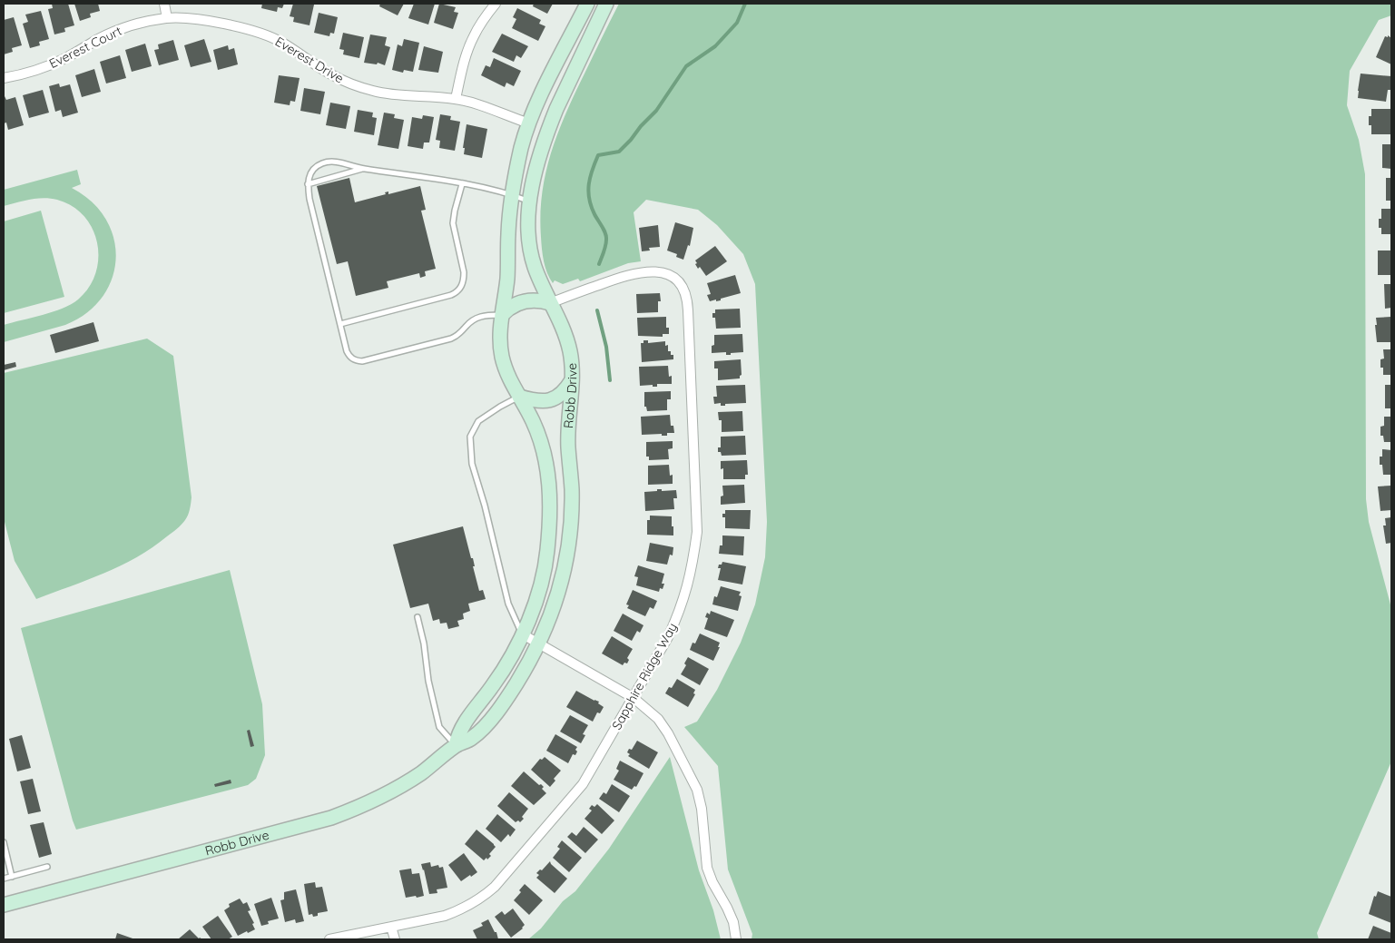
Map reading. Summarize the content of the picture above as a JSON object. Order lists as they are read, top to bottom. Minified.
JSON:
{"streets":{"street":["Everest Court","Everest Drive","Robb Drive","Sapphire Ridge Way"]},"crossings":[["Everest Court","Everest Drive"],["Robb Drive","Sapphire Ridge Way"]]}
